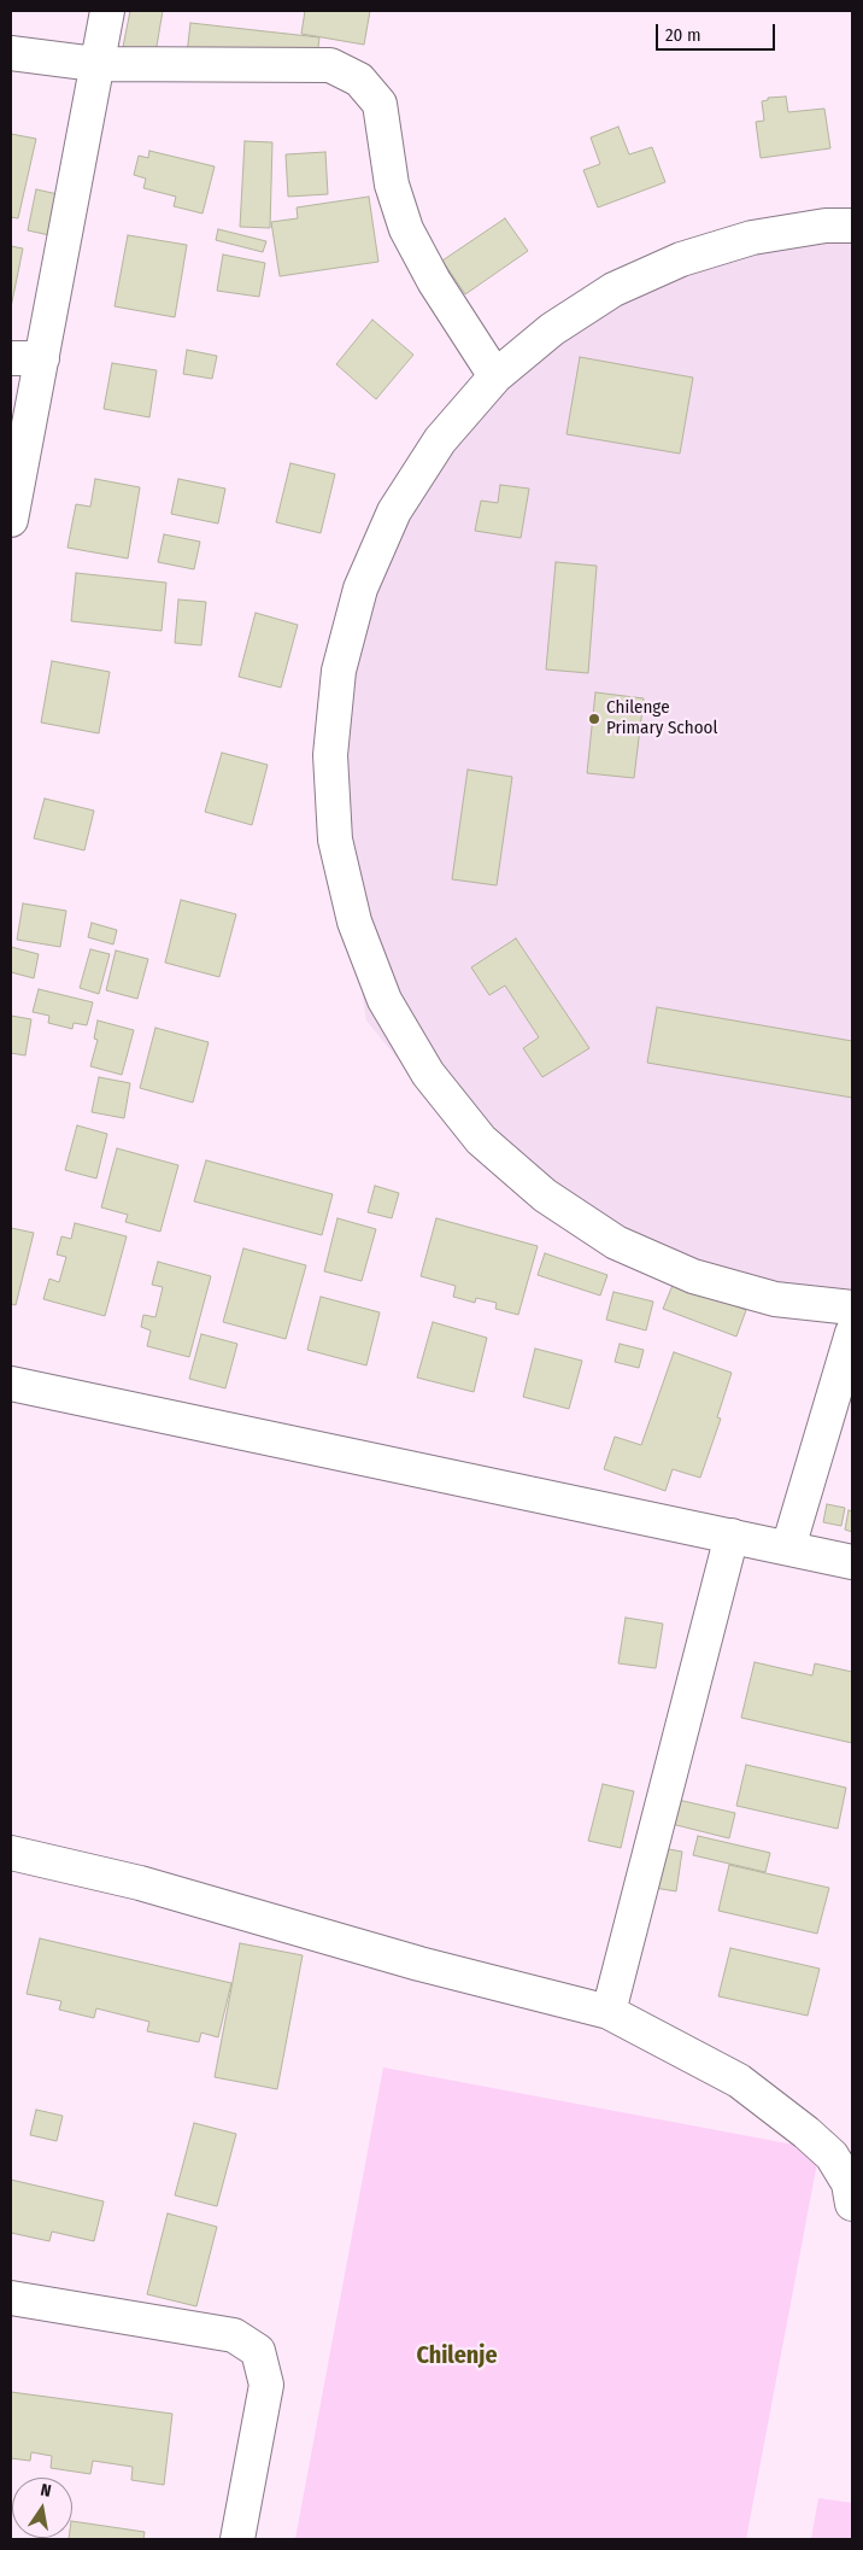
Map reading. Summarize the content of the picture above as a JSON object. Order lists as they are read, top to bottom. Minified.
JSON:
{"districts":["Chilenje"],"places":["Chilenge Primary School"],"scale_bar":"20 m","north":"top"}
